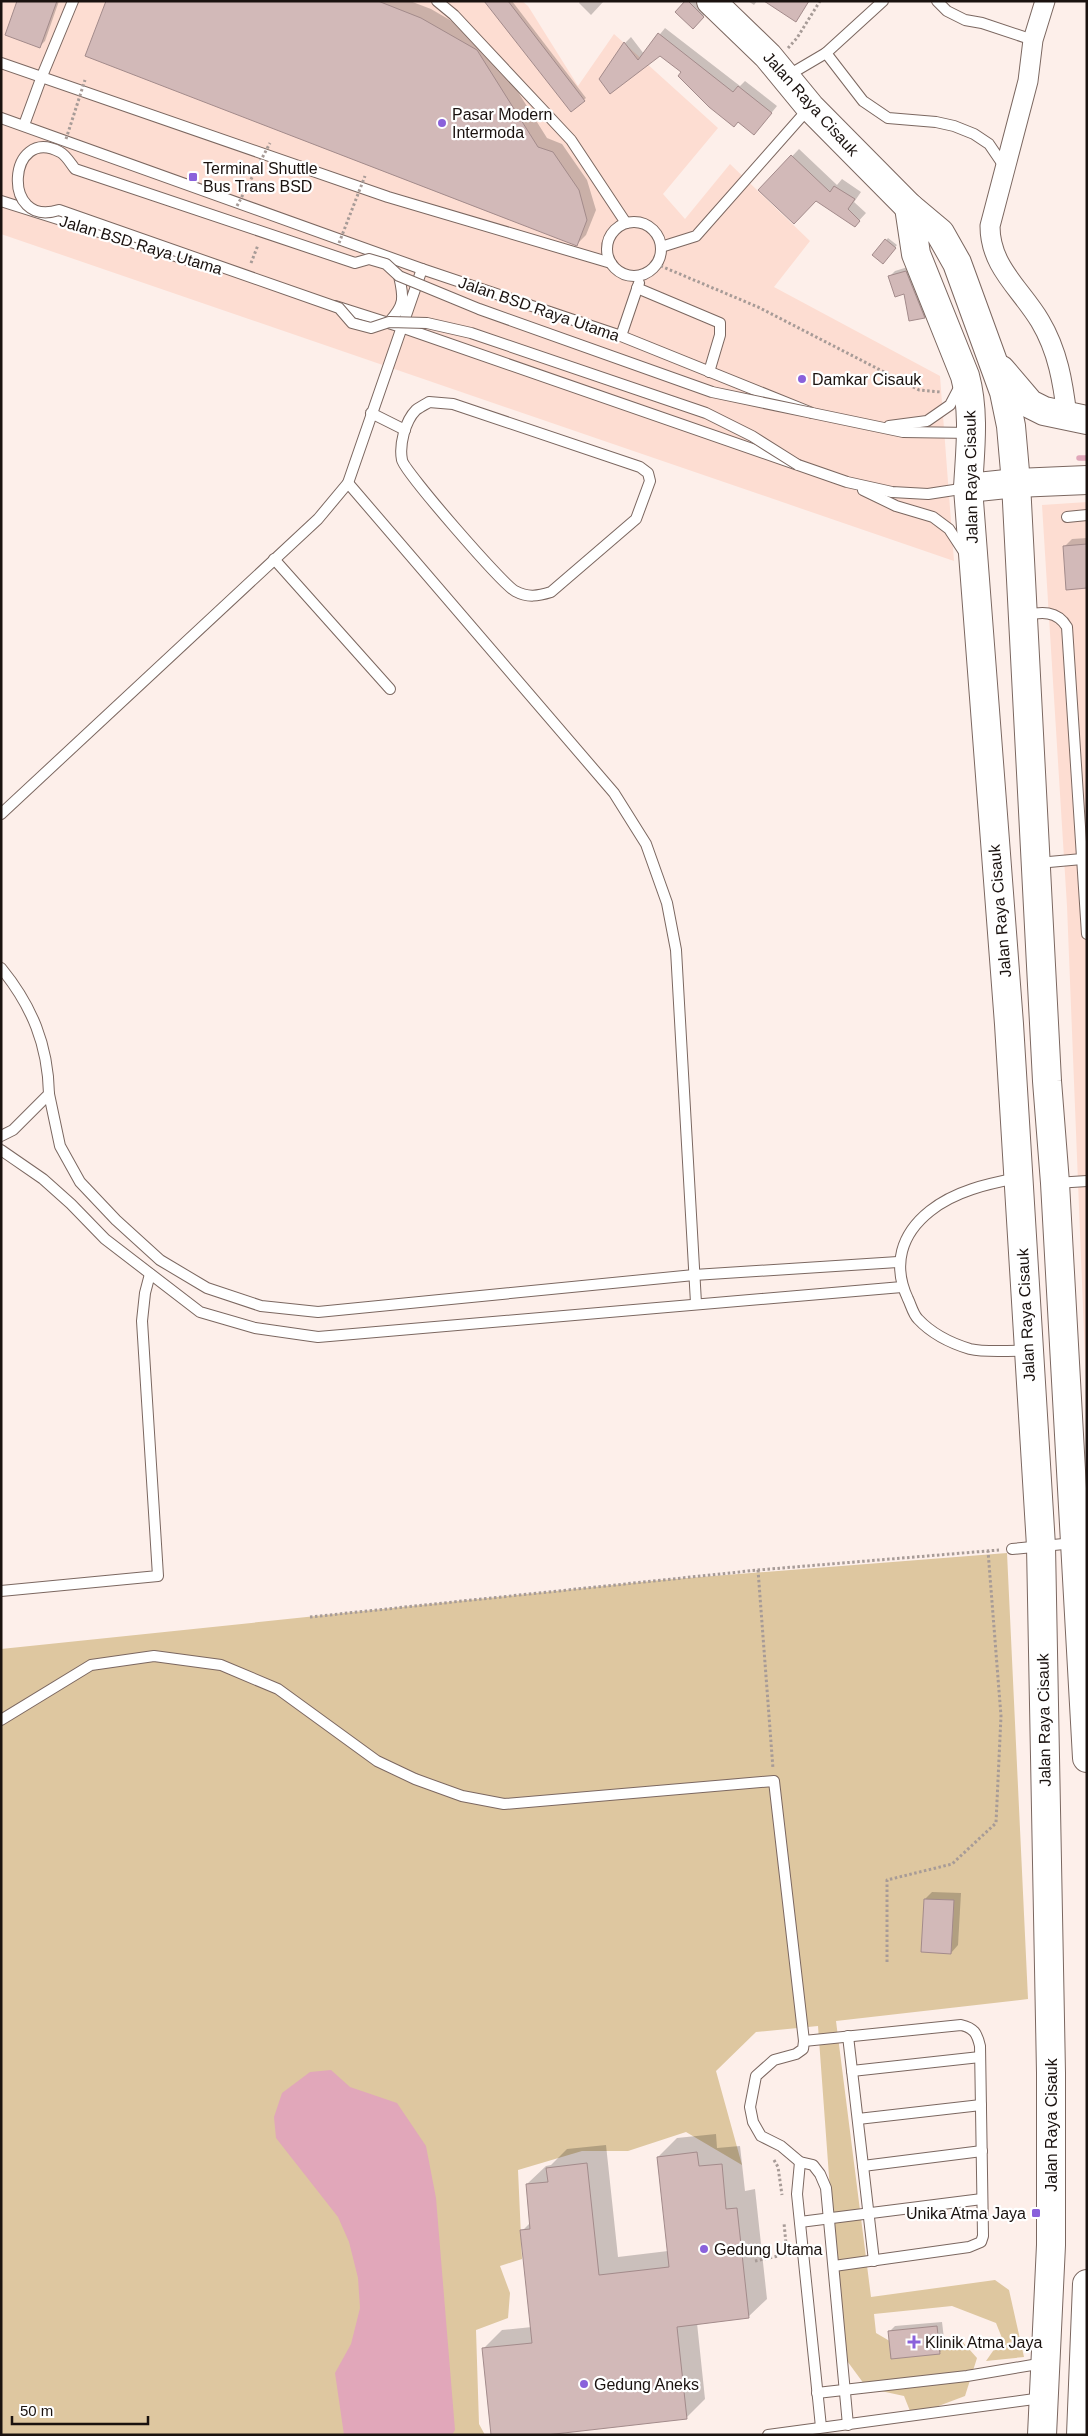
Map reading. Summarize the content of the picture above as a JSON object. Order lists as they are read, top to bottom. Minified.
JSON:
{"streets":{"main road":["Jalan Raya Cisauk","Jalan BSD Raya Utama"]},"crossings":[["Jalan Raya Cisauk","Jalan BSD Raya Utama"]],"places":{"other":["Pasar Modern Intermoda","Damkar Cisauk","Gedung Utama","Gedung Aneks"],"transit":["Terminal Shuttle Bus Trans BSD","Unika Atma Jaya"],"health":["Klinik Atma Jaya"]},"scale_bar":"50 m"}
